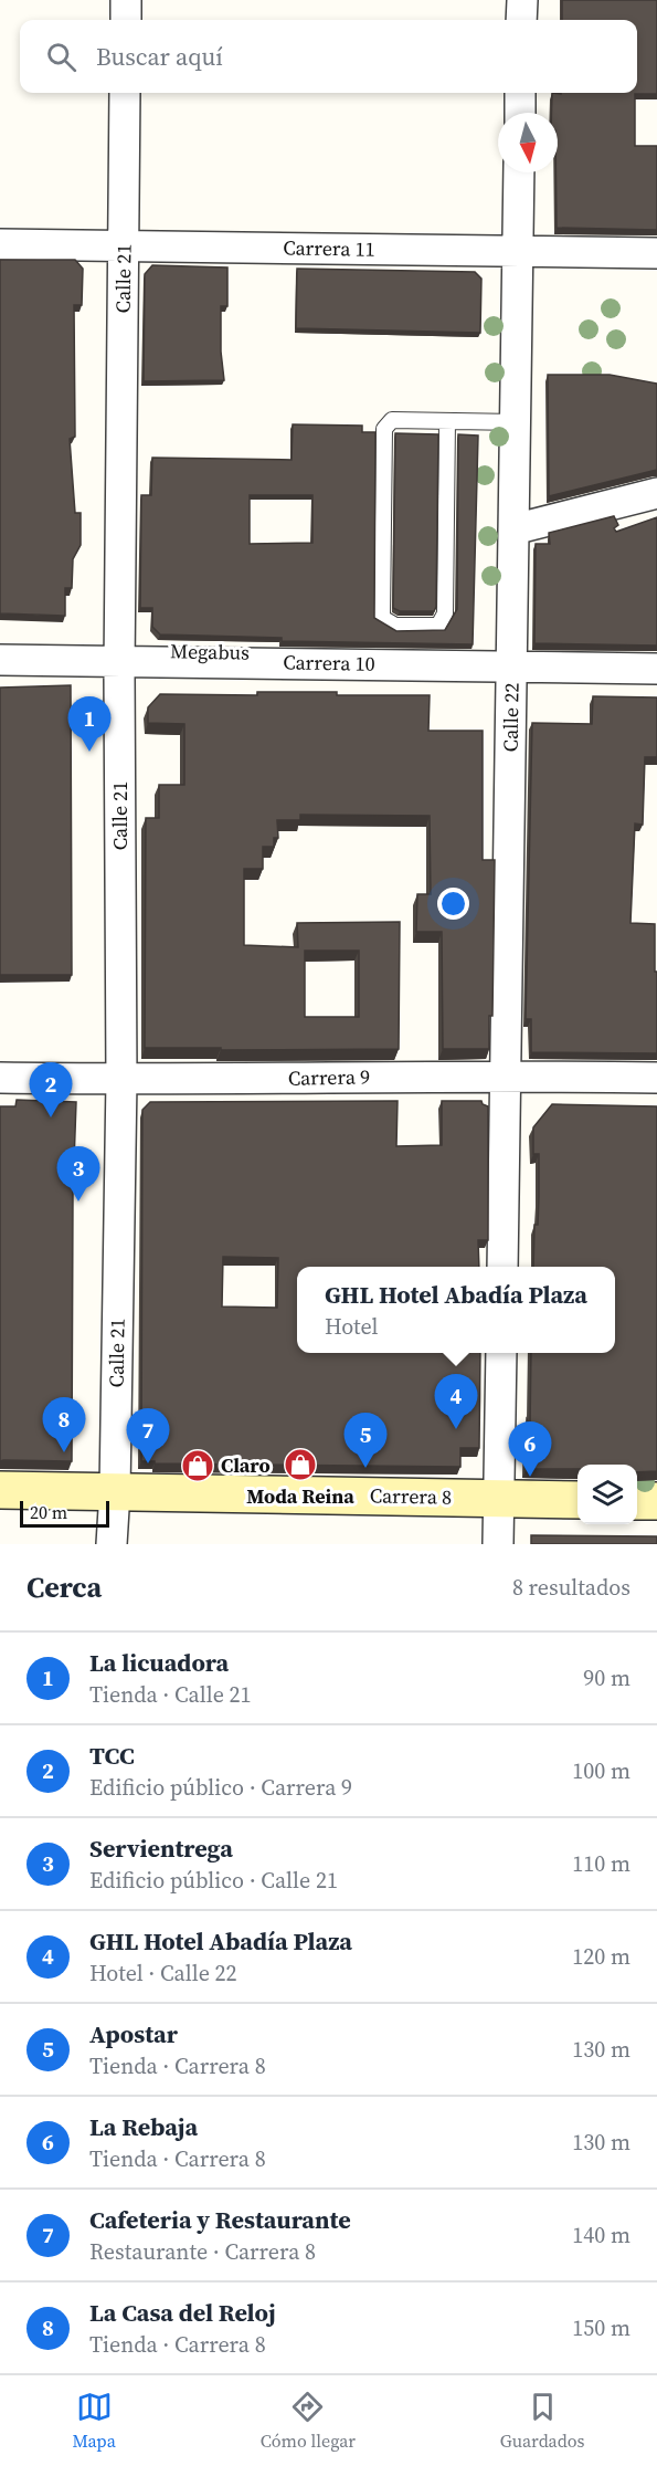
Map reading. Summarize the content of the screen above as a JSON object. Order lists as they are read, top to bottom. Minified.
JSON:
{"streets":{"main road":["Carrera 8"],"street":["Carrera 11","Calle 21","Carrera 10","Calle 22","Carrera 9"]},"crossings":[["Carrera 11","Calle 21"],["Carrera 11","Calle 22"],["Calle 21","Carrera 10"],["Calle 21","Carrera 9"],["Calle 21","Carrera 8"],["Carrera 10","Calle 22"],["Calle 22","Carrera 9"]],"places":{"shop":["Moda Reina","Claro"]},"scale_bar":"20 m","north":"bottom","page":{"search":"Buscar aquí","pins":["1","2","3","4","8","7","5","6"],"popup":["GHL Hotel Abadía Plaza","Hotel"],"scale":"20 m","heading":["Cerca","8 resultados"],"list":[{"mark":"1","name":"La licuadora","note":"Tienda · Calle 21","value":"90 m"},{"mark":"2","name":"TCC","note":"Edificio público · Carrera 9","value":"100 m"},{"mark":"3","name":"Servientrega","note":"Edificio público · Calle 21","value":"110 m"},{"mark":"4","name":"GHL Hotel Abadía Plaza","note":"Hotel · Calle 22","value":"120 m"},{"mark":"5","name":"Apostar","note":"Tienda · Carrera 8","value":"130 m"},{"mark":"6","name":"La Rebaja","note":"Tienda · Carrera 8","value":"130 m"},{"mark":"7","name":"Cafeteria y Restaurante","note":"Restaurante · Carrera 8","value":"140 m"},{"mark":"8","name":"La Casa del Reloj","note":"Tienda · Carrera 8","value":"150 m"}],"nav":["Mapa","Cómo llegar","Guardados"]}}
